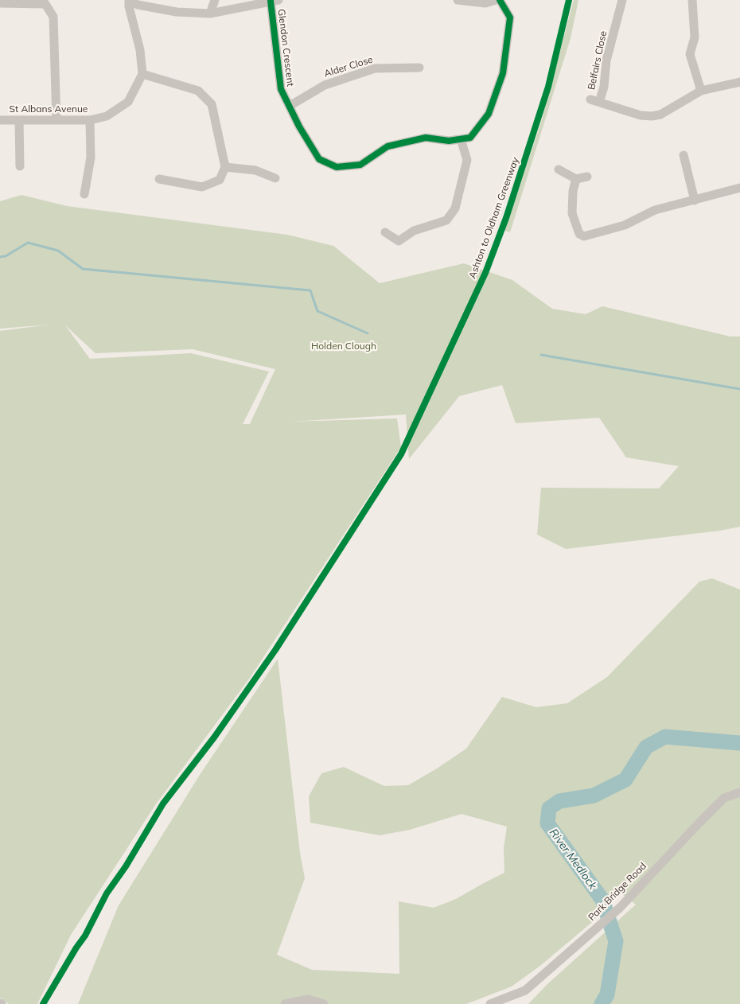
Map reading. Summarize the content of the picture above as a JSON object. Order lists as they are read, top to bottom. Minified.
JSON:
{"streets":{"street":["Glendon Crescent","Belfairs Close","Alder Close","St Albans Avenue","Park Bridge Road"],"cycle path":["Ashton to Oldham Greenway"]},"crossings":[["Glendon Crescent","Alder Close"]],"water":["River Medlock"],"parks":["Holden Clough"]}
